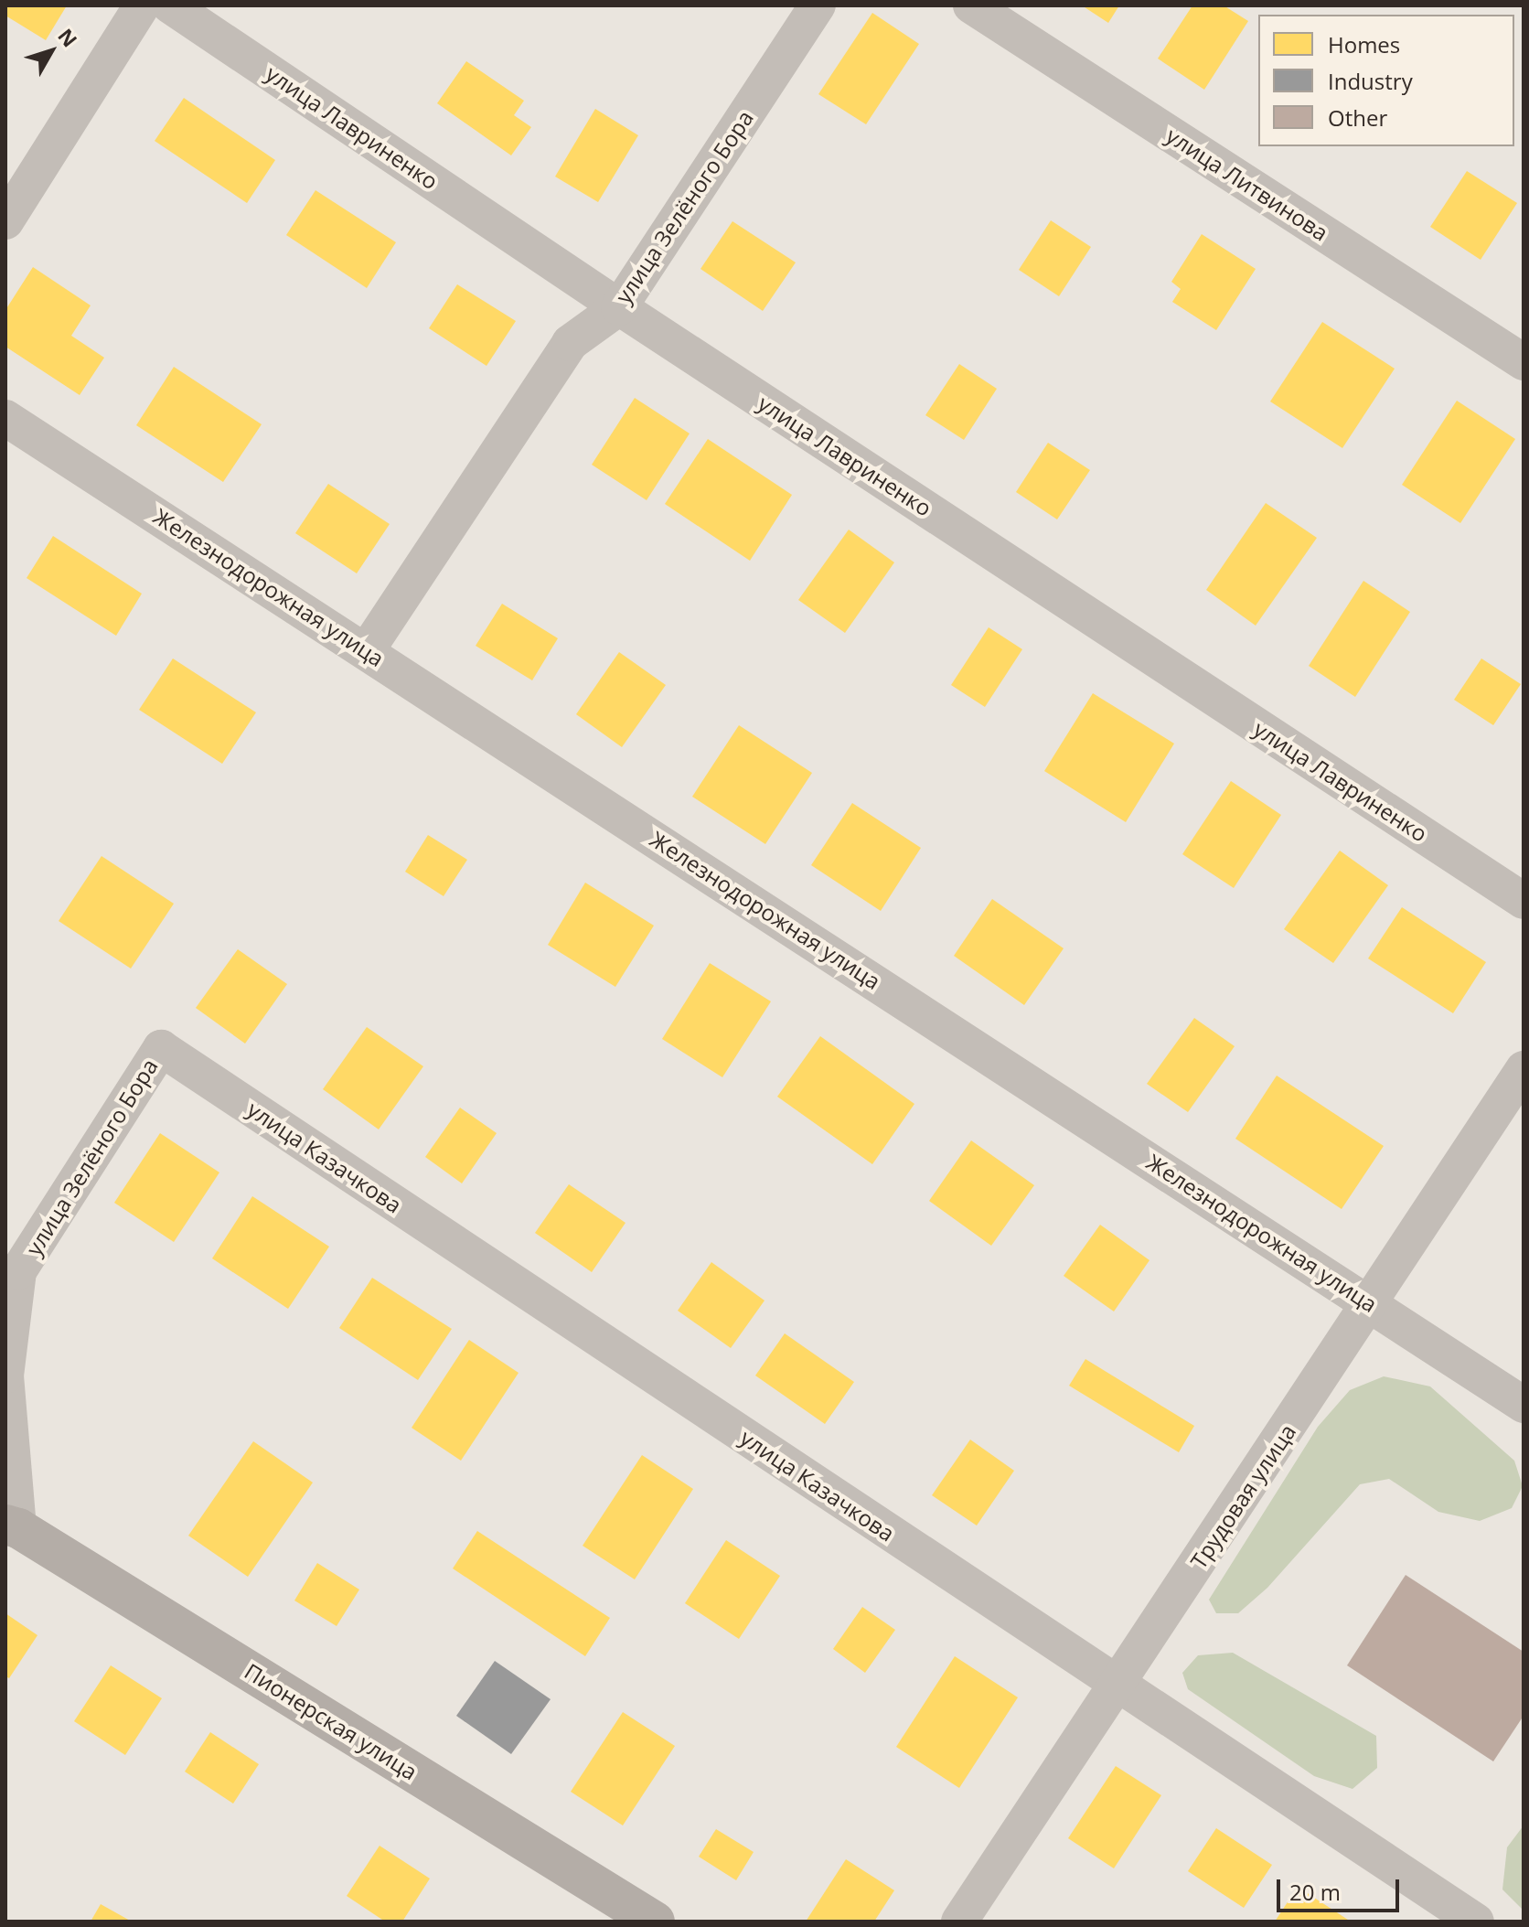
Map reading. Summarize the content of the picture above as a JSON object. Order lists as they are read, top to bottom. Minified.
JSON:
{"streets":{"street":["улица Лавриненко","улица Литвинова","улица Зелёного Бора","Железнодорожная улица","улица Казачкова","Трудовая улица","Пионерская улица"]},"crossings":[["улица Лавриненко","улица Зелёного Бора"],["улица Зелёного Бора","Железнодорожная улица"],["улица Зелёного Бора","улица Казачкова"],["улица Зелёного Бора","Пионерская улица"],["Железнодорожная улица","Трудовая улица"],["улица Казачкова","Трудовая улица"]],"legend":["Homes","Industry","Other"],"scale_bar":"20 m","north":"top right"}
